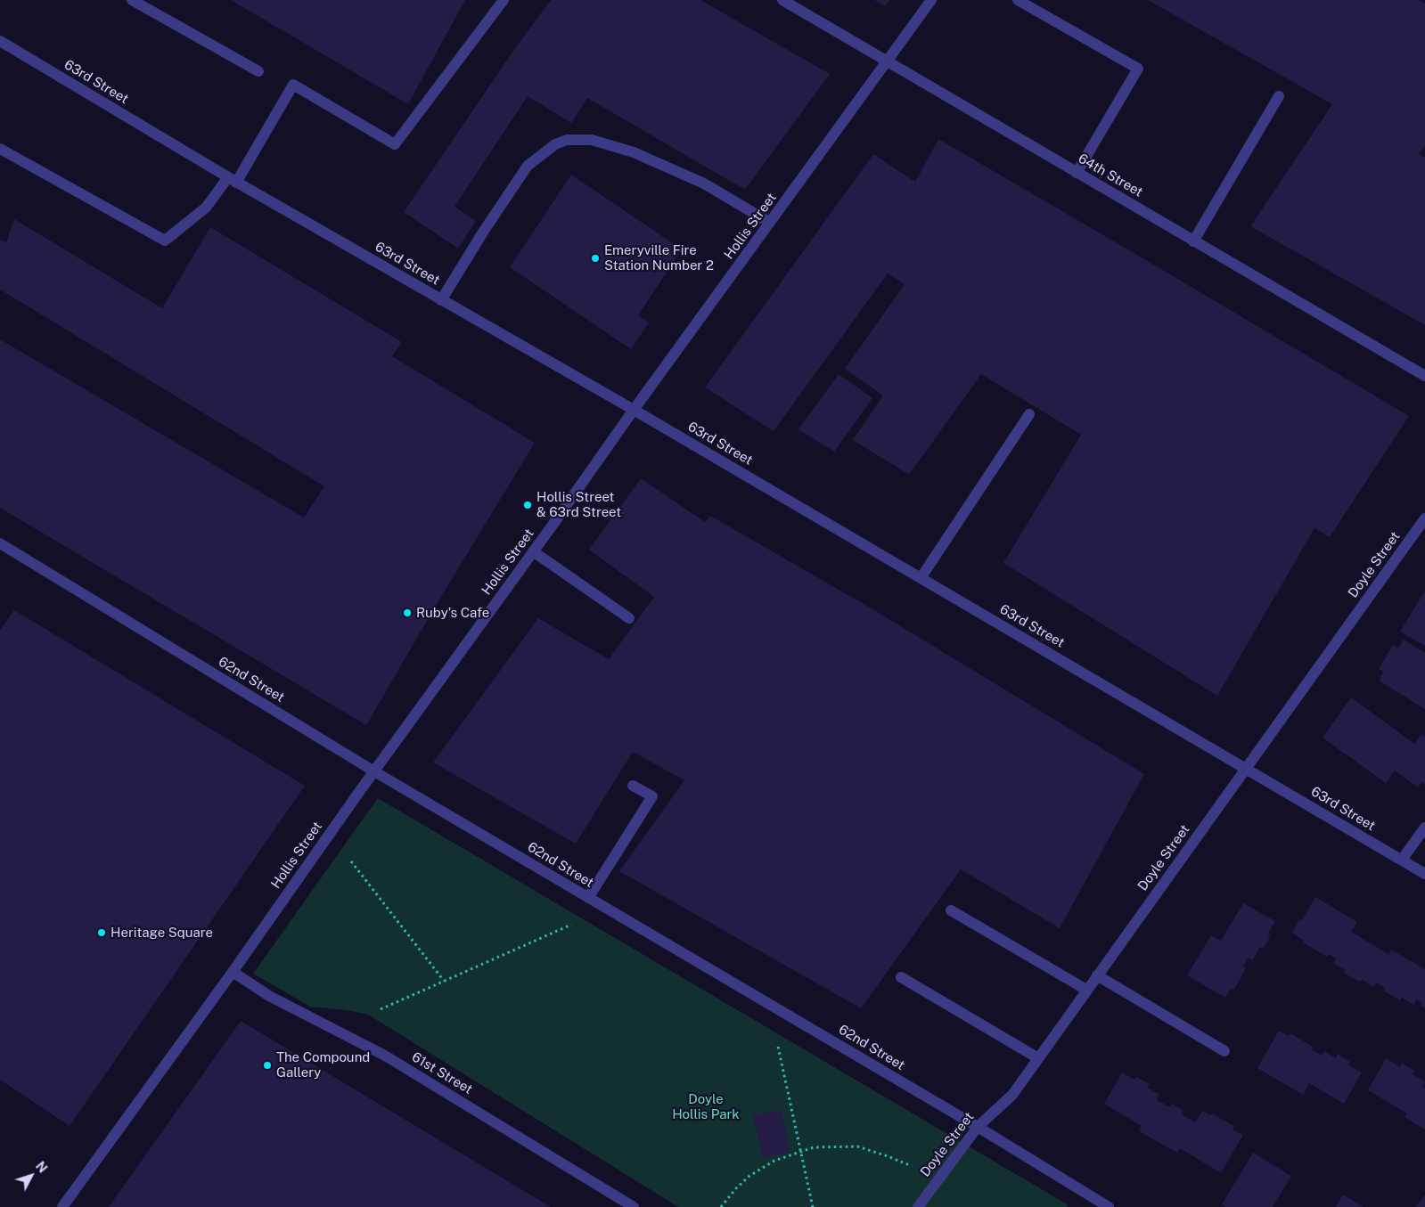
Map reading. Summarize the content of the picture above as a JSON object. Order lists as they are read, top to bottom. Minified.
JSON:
{"streets":{"street":["63rd Street","64th Street","Hollis Street","Doyle Street","62nd Street","61st Street"]},"crossings":[["63rd Street","Hollis Street"],["63rd Street","Doyle Street"],["64th Street","Hollis Street"],["Hollis Street","62nd Street"],["Hollis Street","61st Street"],["Doyle Street","62nd Street"]],"parks":["Doyle Hollis Park"],"places":["Emeryville Fire Station Number 2","Hollis Street & 63rd Street","Ruby's Cafe","Heritage Square","The Compound Gallery"],"north":"top right"}
